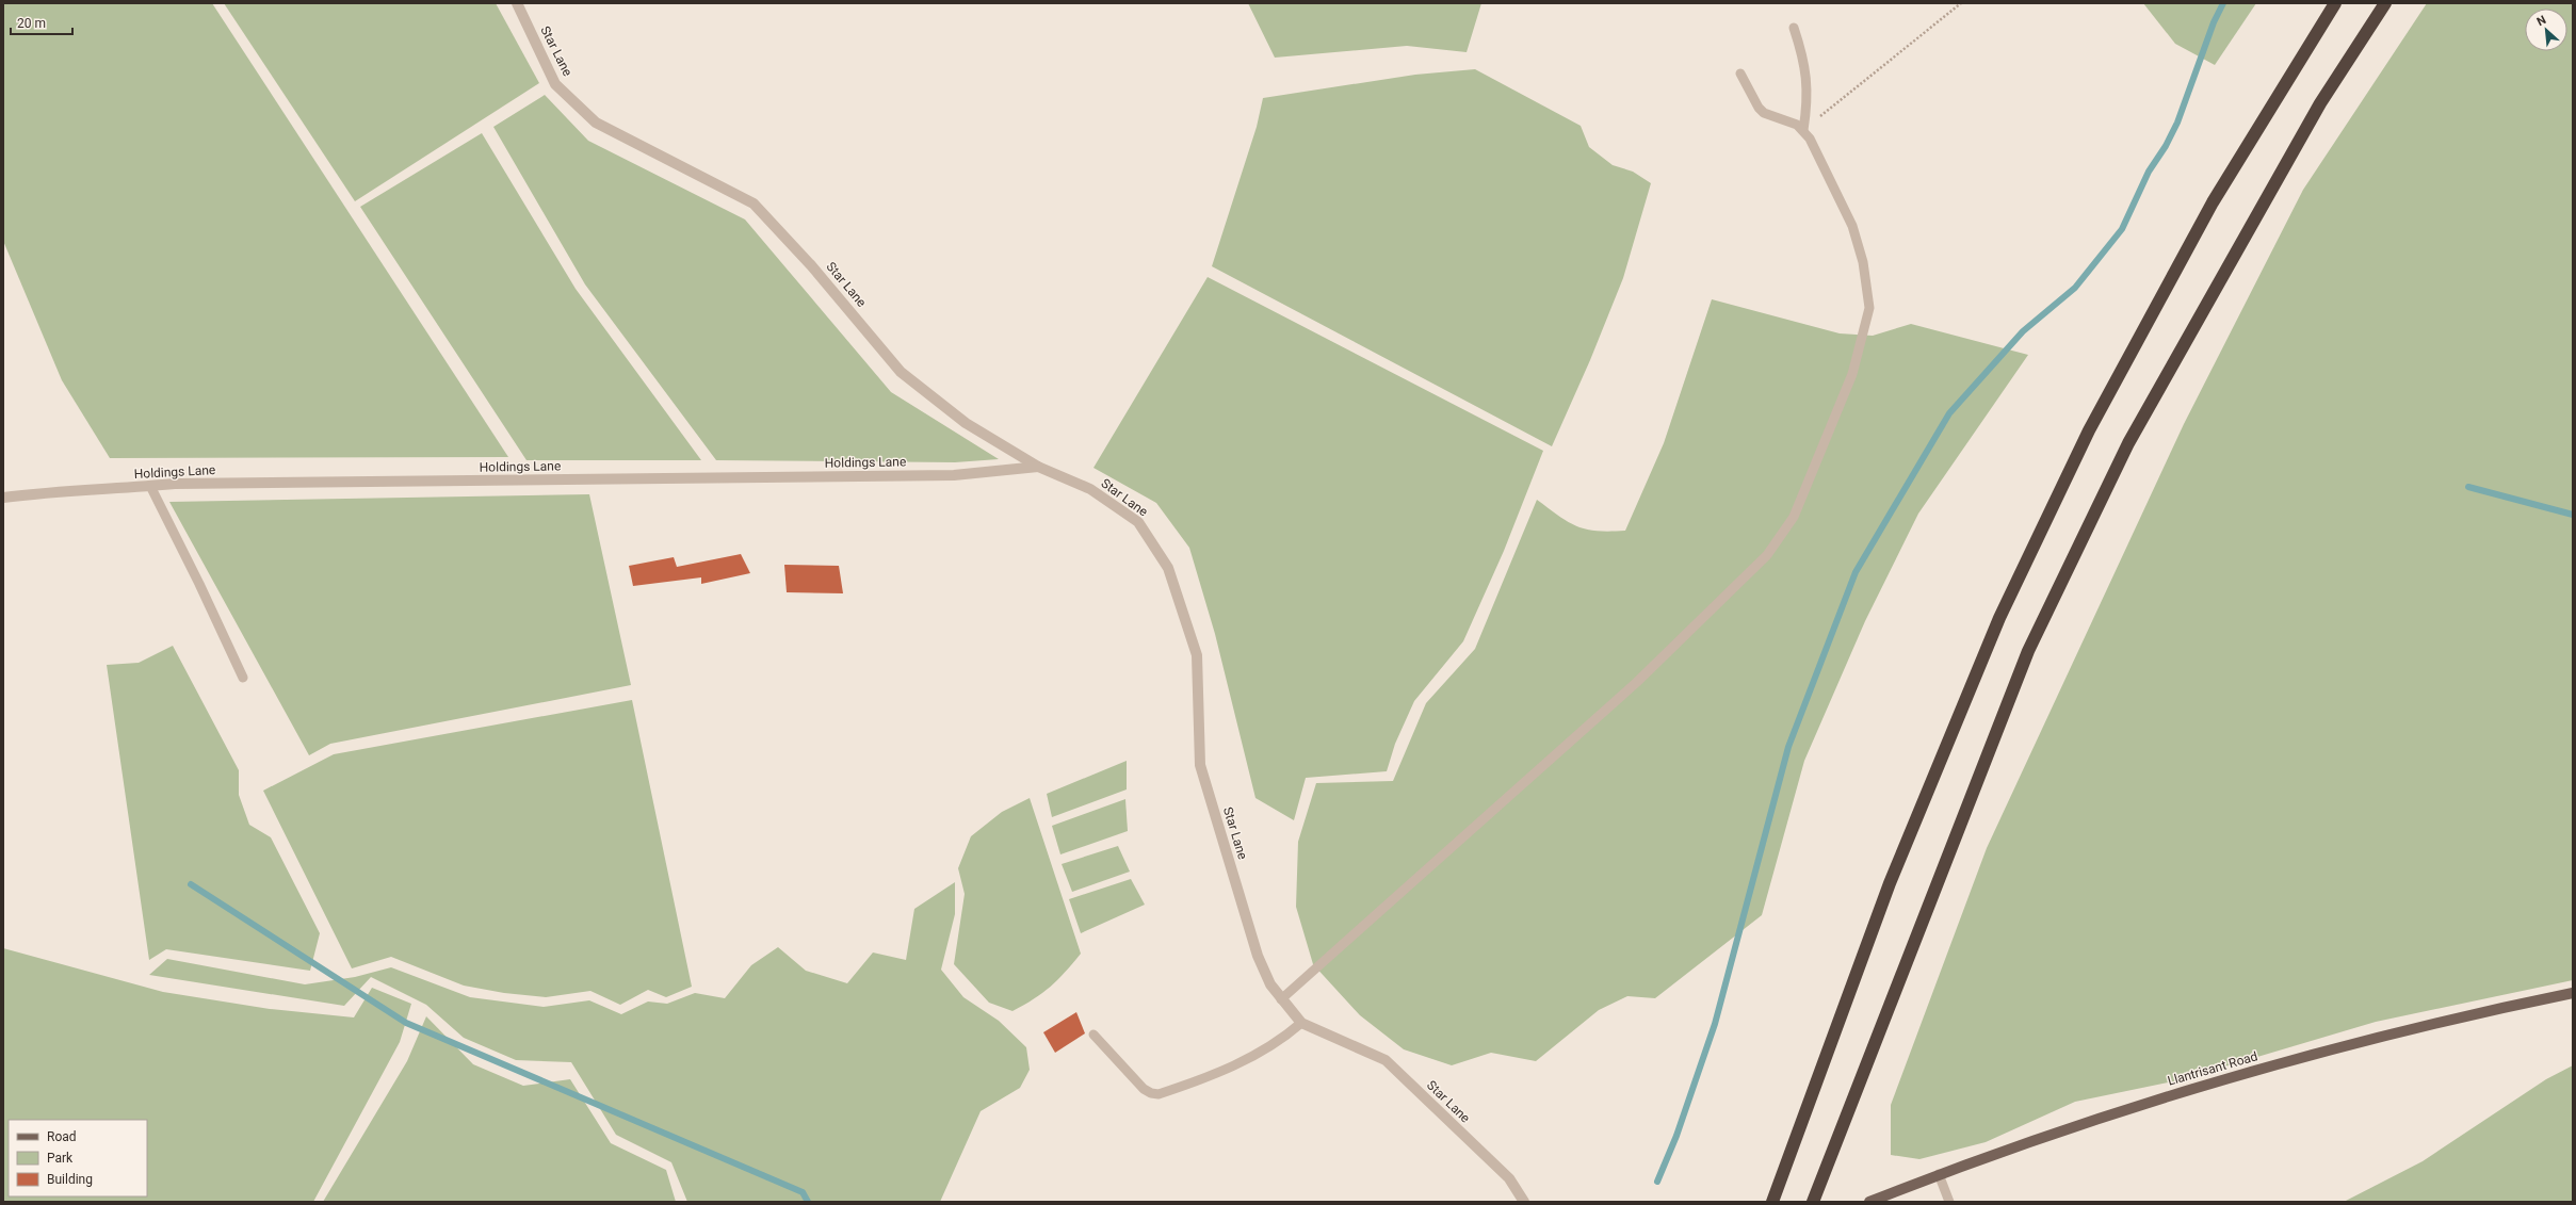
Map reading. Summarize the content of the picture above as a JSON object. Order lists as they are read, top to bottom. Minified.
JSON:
{"streets":{"main road":["Llantrisant Road"],"street":["Star Lane","Holdings Lane"]},"crossings":[["Star Lane","Holdings Lane"]],"legend":["Road","Park","Building"],"scale_bar":"20 m","north":"top left"}
